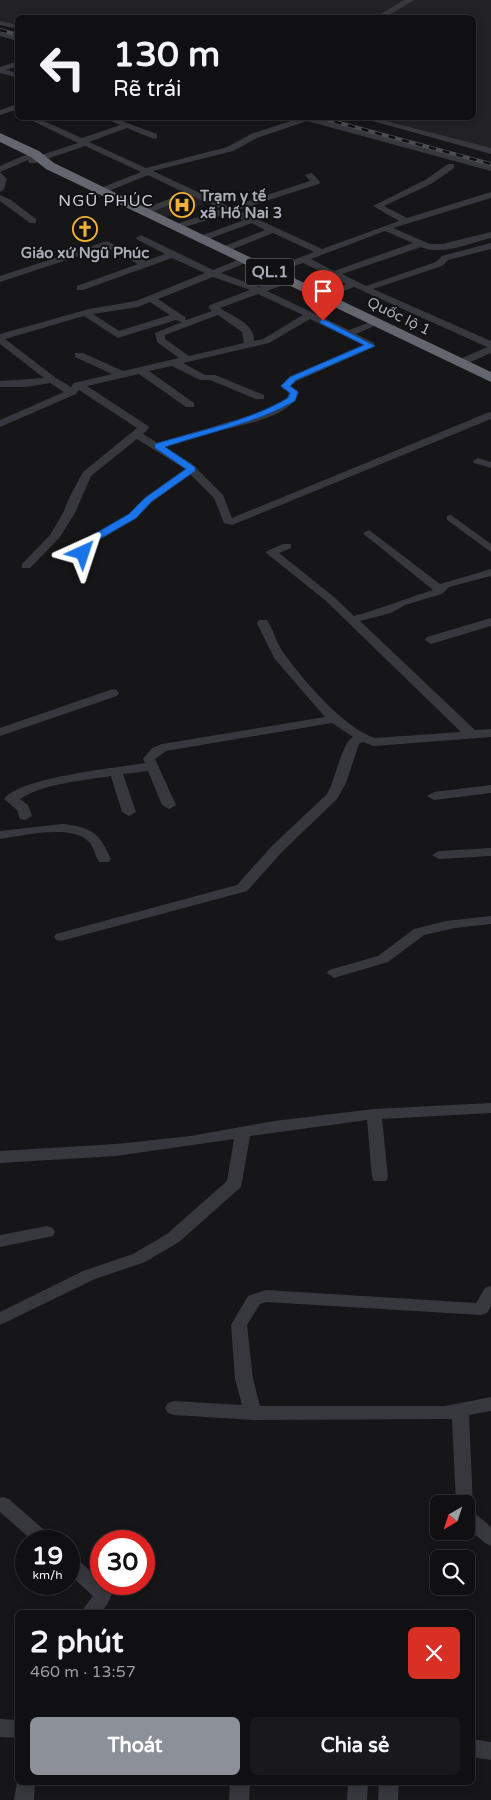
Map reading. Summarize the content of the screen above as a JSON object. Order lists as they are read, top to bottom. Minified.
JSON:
{"streets":{"highway":["QL.1","Quốc lộ 1"]},"districts":["NGŨ PHÚC"],"places":{"hospital":["Trạm y tế xã Hố Nai 3"],"church":["Giáo xứ Ngũ Phúc"]},"north":"bottom left","page":{"turn":["130 m","Rẽ trái"],"speed":"19 km/h","limit":"30","heading":["2 phút","460 m · 13:57"],"buttons":["Thoát","Chia sẻ"]}}
